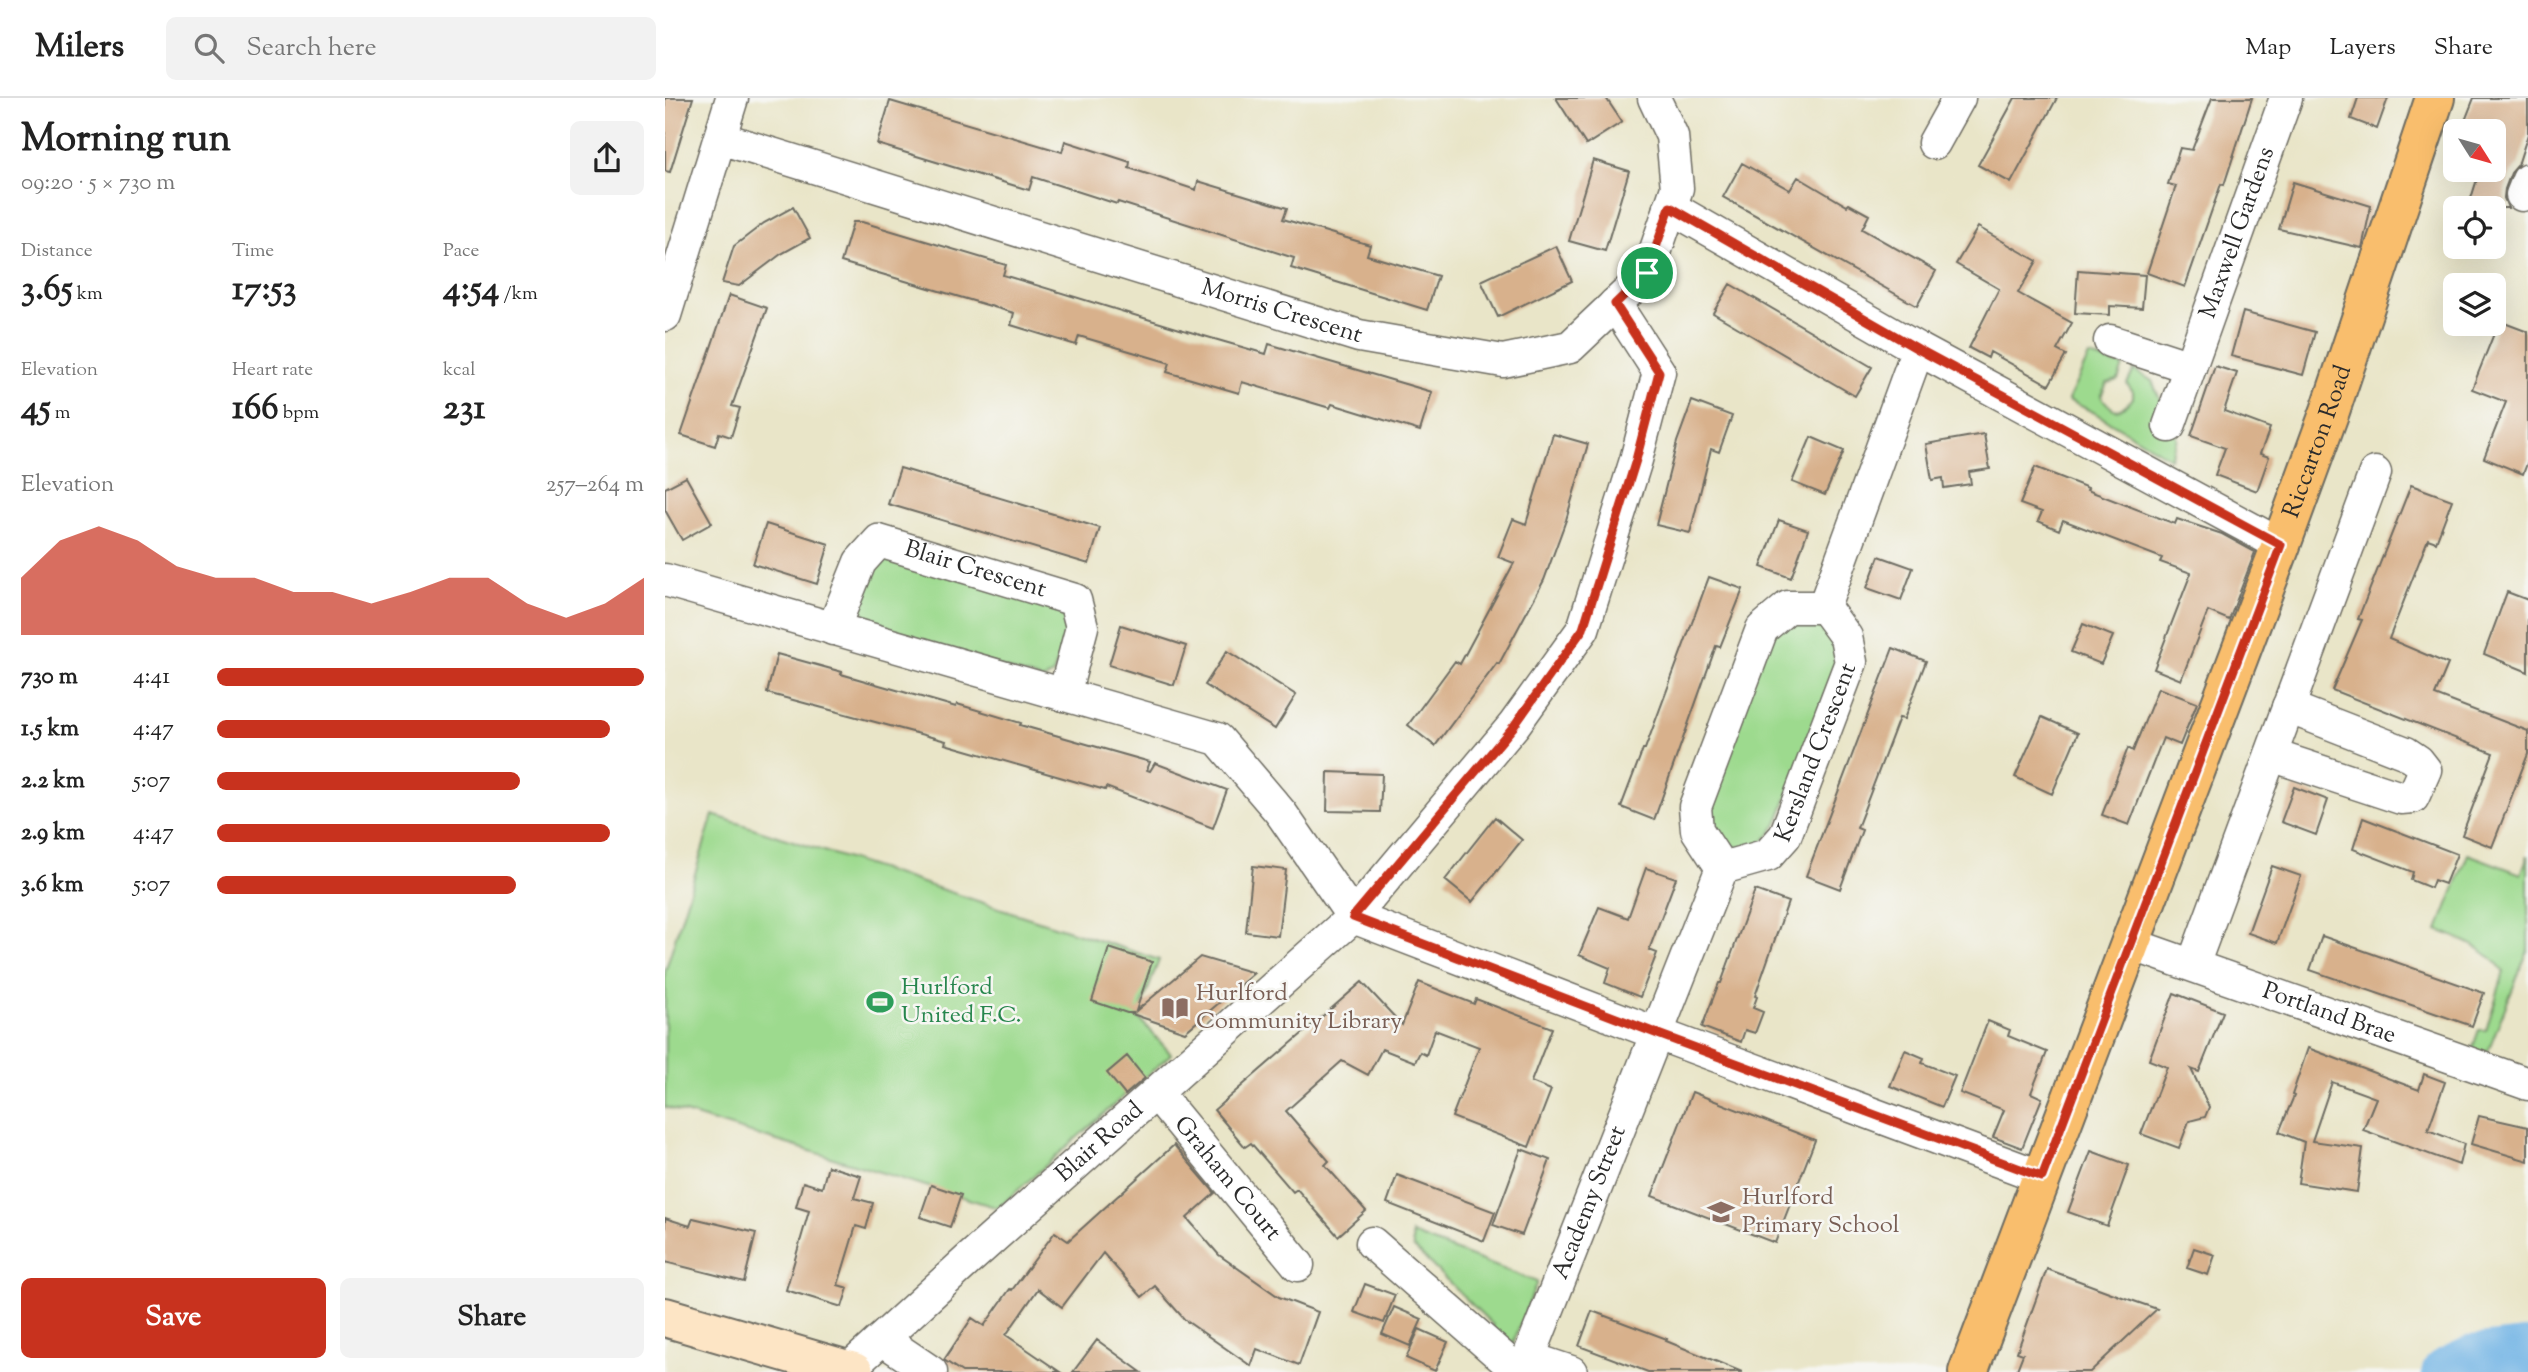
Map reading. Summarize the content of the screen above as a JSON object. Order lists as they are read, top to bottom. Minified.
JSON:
{"streets":{"main road":["Riccarton Road"],"street":["Maxwell Gardens","Morris Crescent","Blair Crescent","Kersland Crescent","Portland Brae","Blair Road","Graham Court","Academy Street"]},"crossings":[["Morris Crescent","Blair Road"],["Riccarton Road","Portland Brae"],["Blair Road","Graham Court"]],"places":{"sports":["Hurlford United F.C."],"library":["Hurlford Community Library"],"school or university":["Hurlford Primary School"]},"north":"bottom right","page":{"header":"Milers","search":"Search here","nav":["Map","Layers","Share"],"heading":["Morning run","09:20 · 5 × 730 m"],"stats":[["Distance","3.65 km"],["Time","17:53"],["Pace","4:54 /km"],["Elevation","45 m"],["Heart rate","166 bpm"],["kcal","231"]],"chart":["Elevation","257–264 m"],"list":[{"name":"730 m","note":"4:41"},{"name":"1.5 km","note":"4:47"},{"name":"2.2 km","note":"5:07"},{"name":"2.9 km","note":"4:47"},{"name":"3.6 km","note":"5:07"}],"buttons":["Save","Share"]}}
